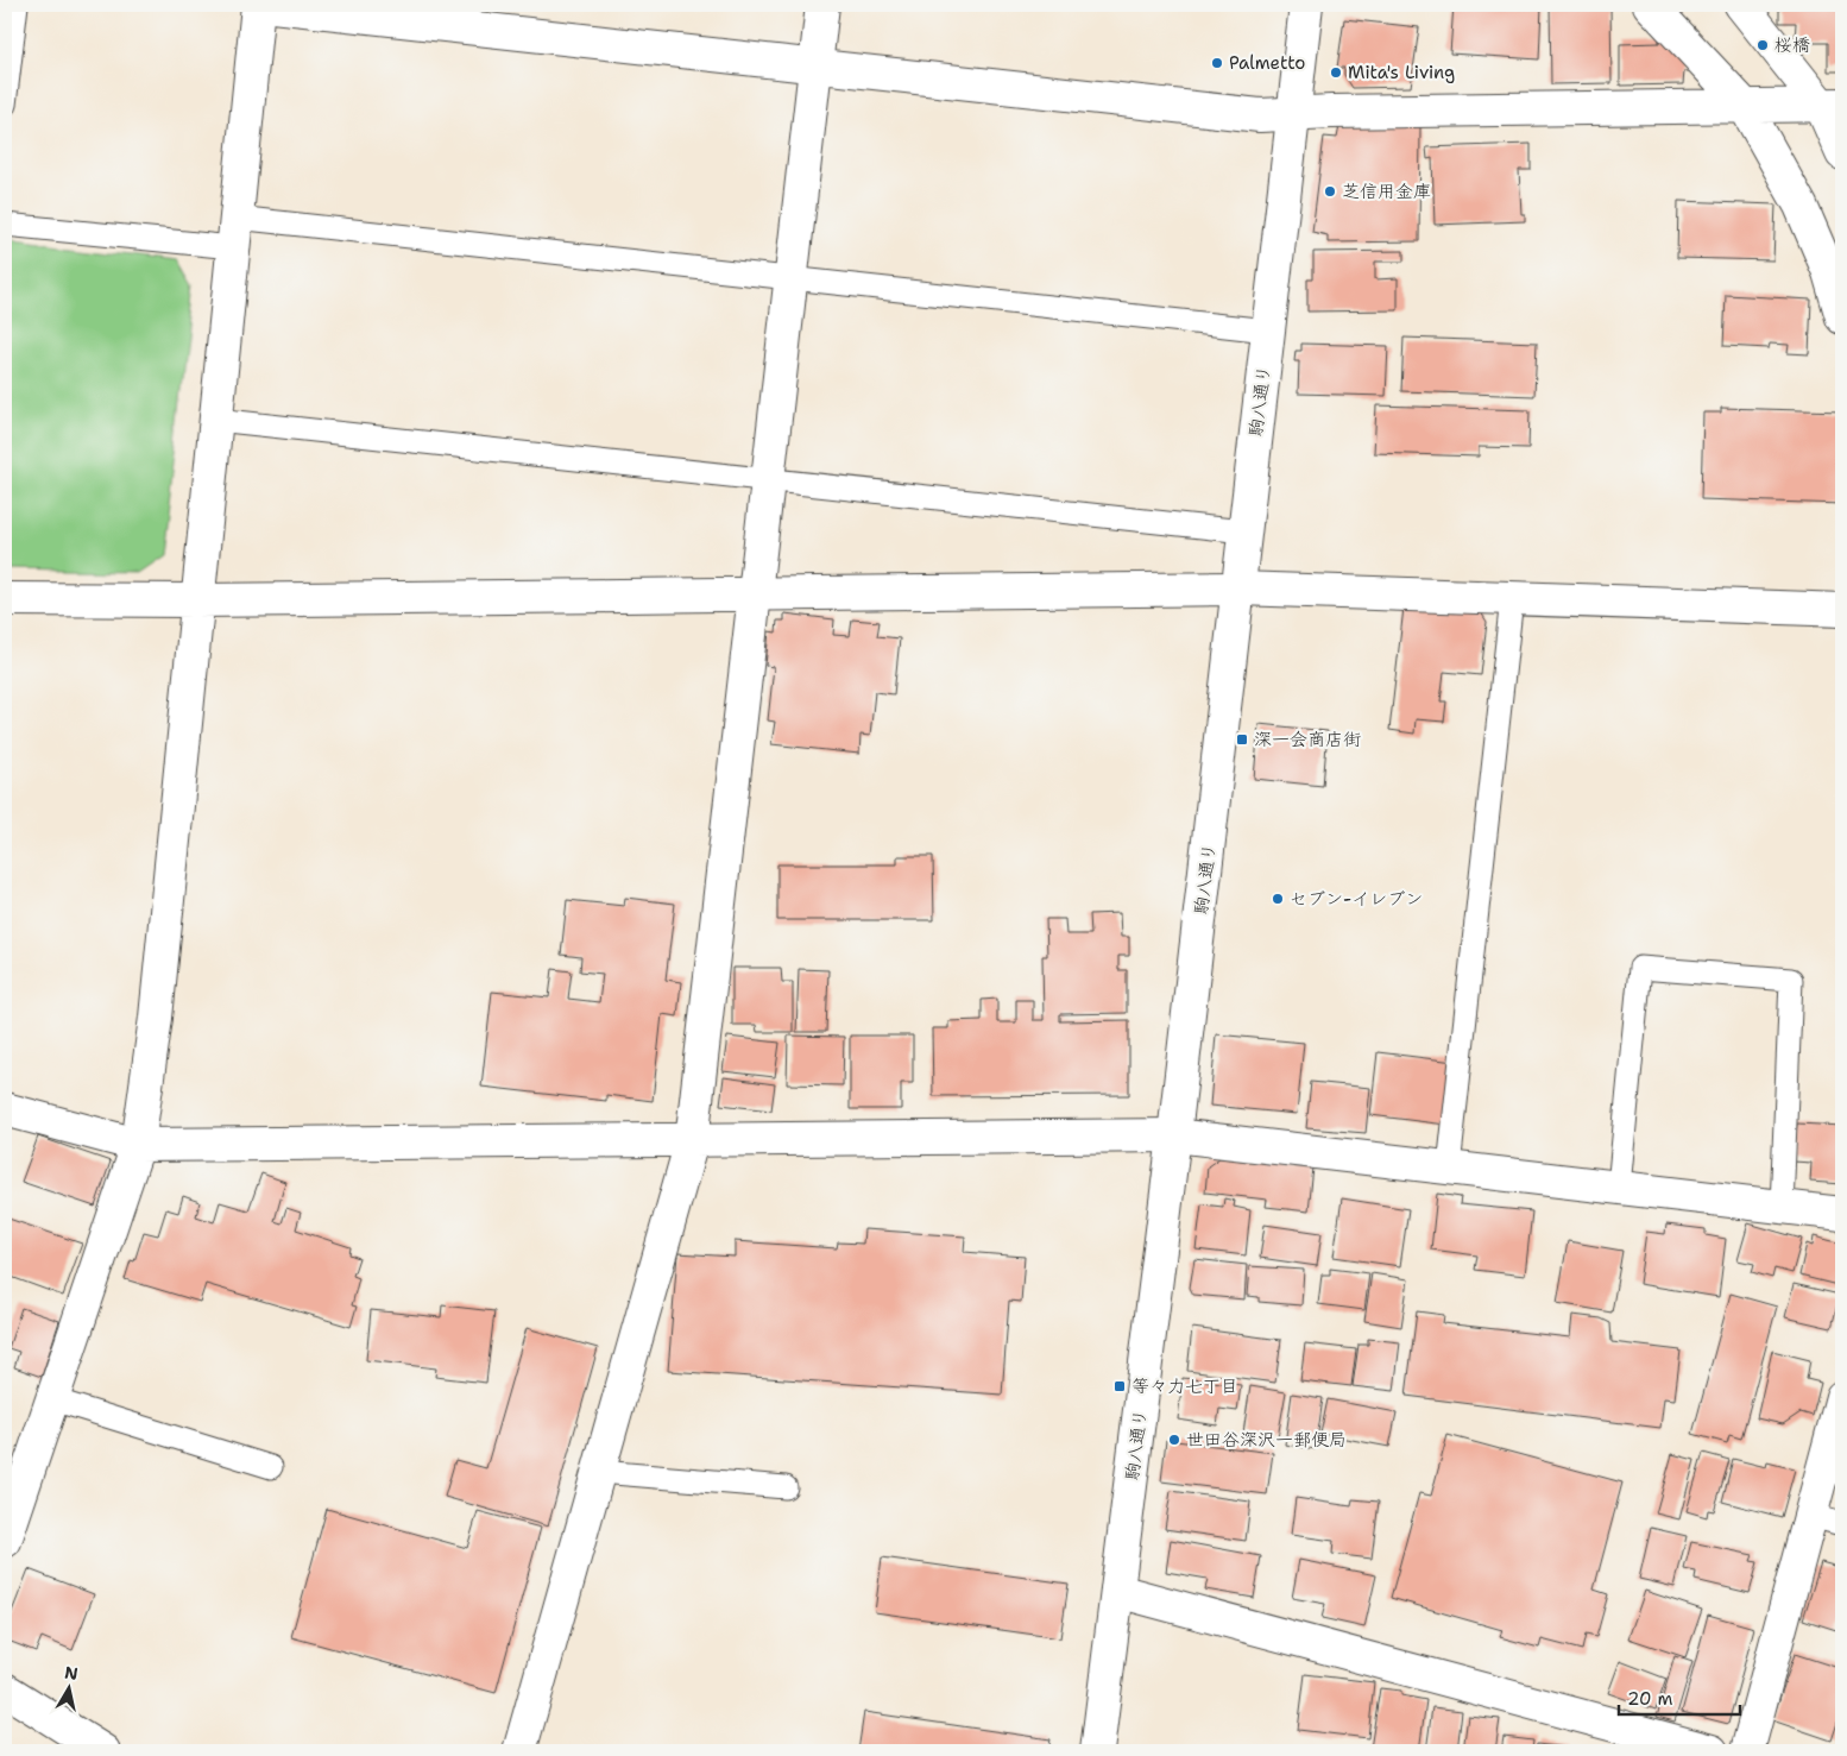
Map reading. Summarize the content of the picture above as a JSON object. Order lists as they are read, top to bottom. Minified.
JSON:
{"streets":{"street":["駒八通り"]},"places":{"other":["桜橋","Palmetto","Mita's Living","芝信用金庫","セブン-イレブン","世田谷深沢一郵便局"],"transit":["深一会商店街","等々力七丁目"]},"scale_bar":"20 m","north":"top"}
